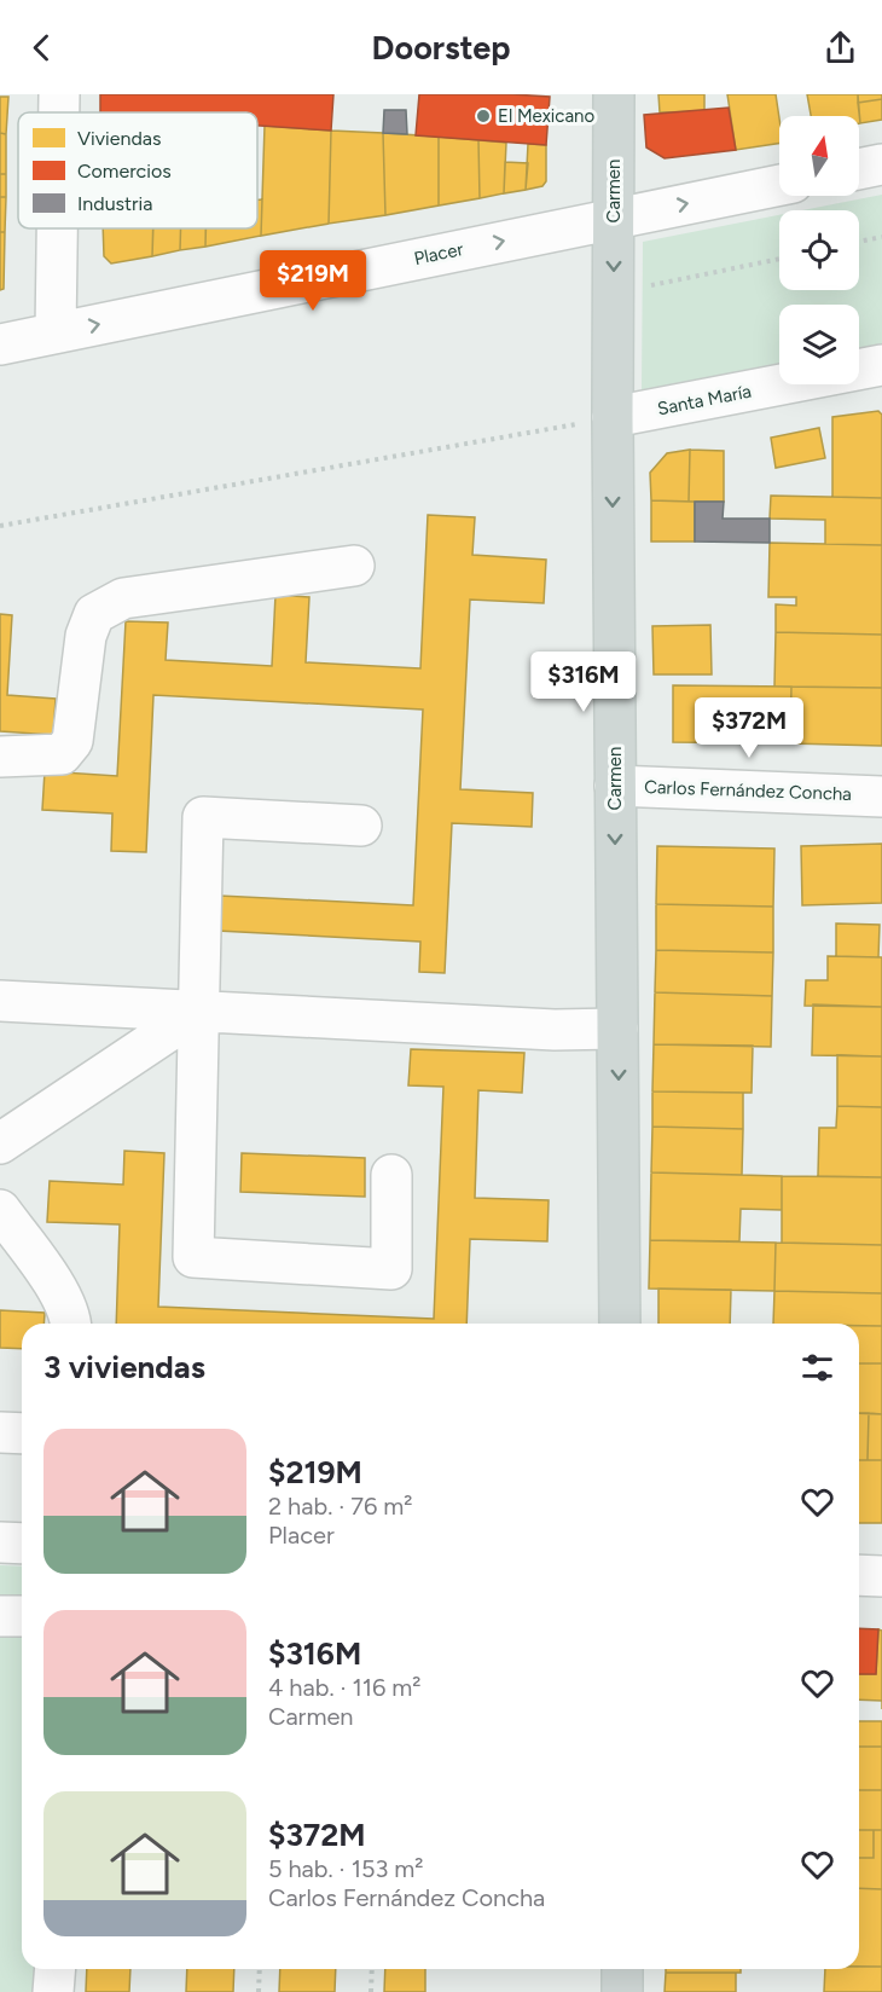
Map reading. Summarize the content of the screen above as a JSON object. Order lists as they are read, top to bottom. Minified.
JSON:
{"streets":{"main road":["Carmen"],"street":["Placer","Santa María","Carlos Fernández Concha"]},"crossings":[["Carmen","Placer"],["Carmen","Santa María"],["Carmen","Carlos Fernández Concha"]],"one_way":["Carmen","Placer"],"places":["El Mexicano"],"legend":["Viviendas","Comercios","Industria"],"north":"top","page":{"header":"Doorstep","price":["$219M","$316M","$372M"],"heading":"3 viviendas","list":[{"name":"$219M","note":"2 hab. · 76 m² · Placer"},{"name":"$316M","note":"4 hab. · 116 m² · Carmen"},{"name":"$372M","note":"5 hab. · 153 m² · Carlos Fernández Concha"}]}}
